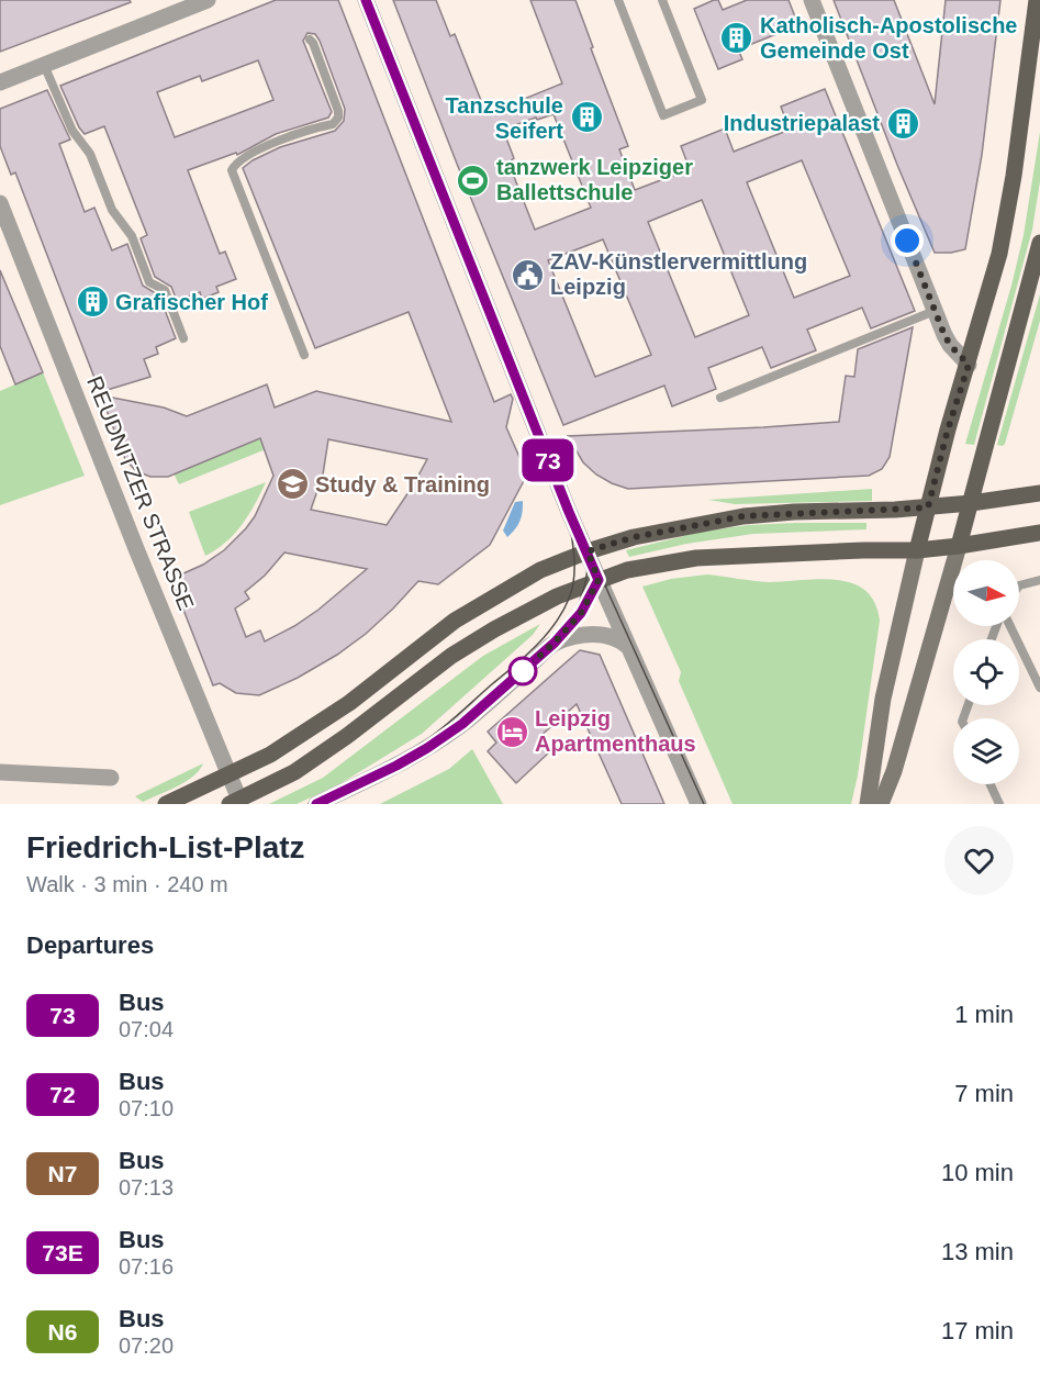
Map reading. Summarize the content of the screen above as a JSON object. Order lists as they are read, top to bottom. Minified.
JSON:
{"streets":{"street":["REUDNITZER STRASSE"]},"places":{"building":["Katholisch-Apostolische Gemeinde Ost","Tanzschule Seifert","Industriepalast","Grafischer Hof"],"sports":["tanzwerk Leipziger Ballettschule"],"public building":["ZAV-Künstlervermittlung Leipzig"],"school or university":["Study & Training"],"hotel":["Leipzig Apartmenthaus"]},"lines":["bus line 73"],"north":"right","page":{"on_map":"73","heading":[["Friedrich-List-Platz","Walk · 3 min · 240 m"],"Departures"],"list":[{"mark":"73","name":"Bus","note":"07:04","value":"1 min"},{"mark":"72","name":"Bus","note":"07:10","value":"7 min"},{"mark":"N7","name":"Bus","note":"07:13","value":"10 min"},{"mark":"73E","name":"Bus","note":"07:16","value":"13 min"},{"mark":"N6","name":"Bus","note":"07:20","value":"17 min"}]}}
